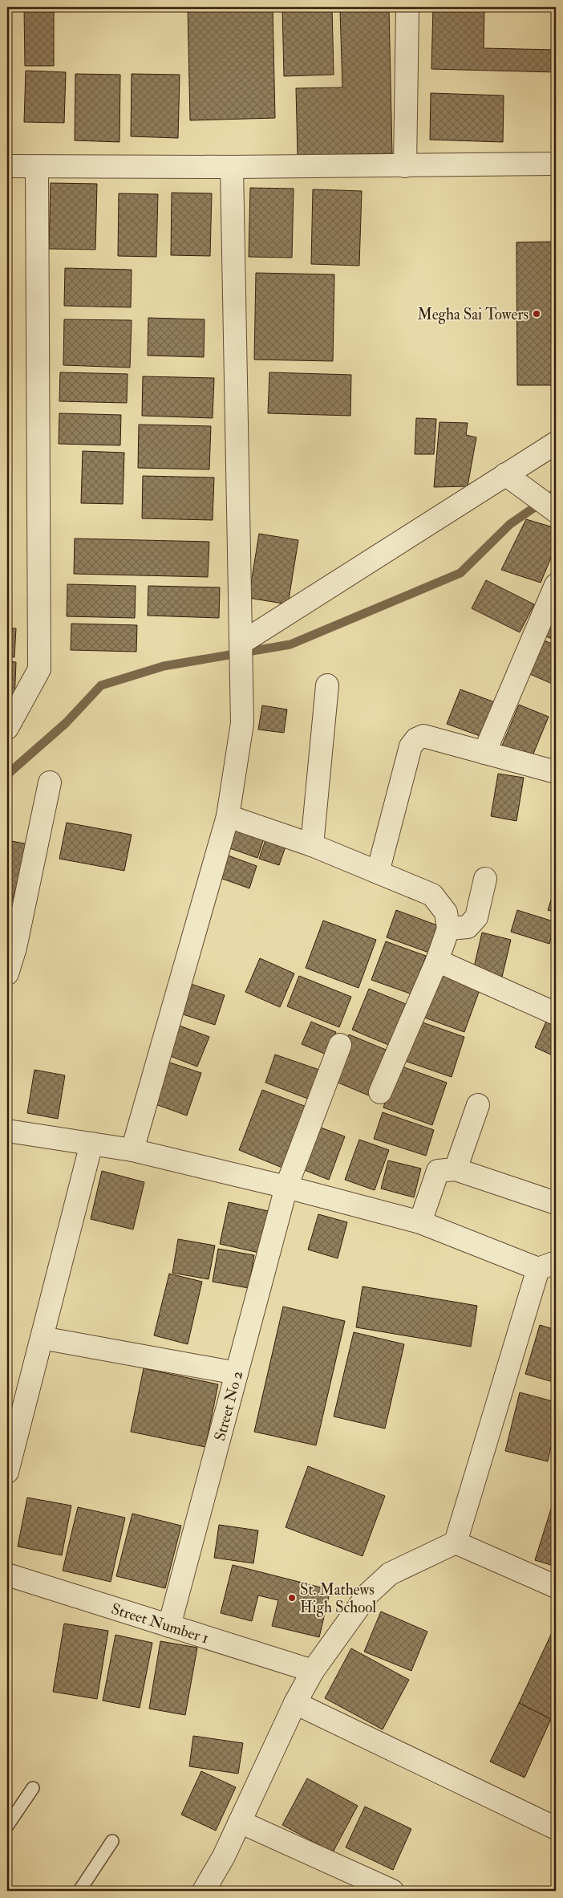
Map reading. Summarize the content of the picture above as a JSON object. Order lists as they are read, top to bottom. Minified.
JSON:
{"streets":{"street":["Street No 2","Street Number 1"]},"crossings":[["Street No 2","Street Number 1"]],"places":["Megha Sai Towers","St. Mathews High School"]}
